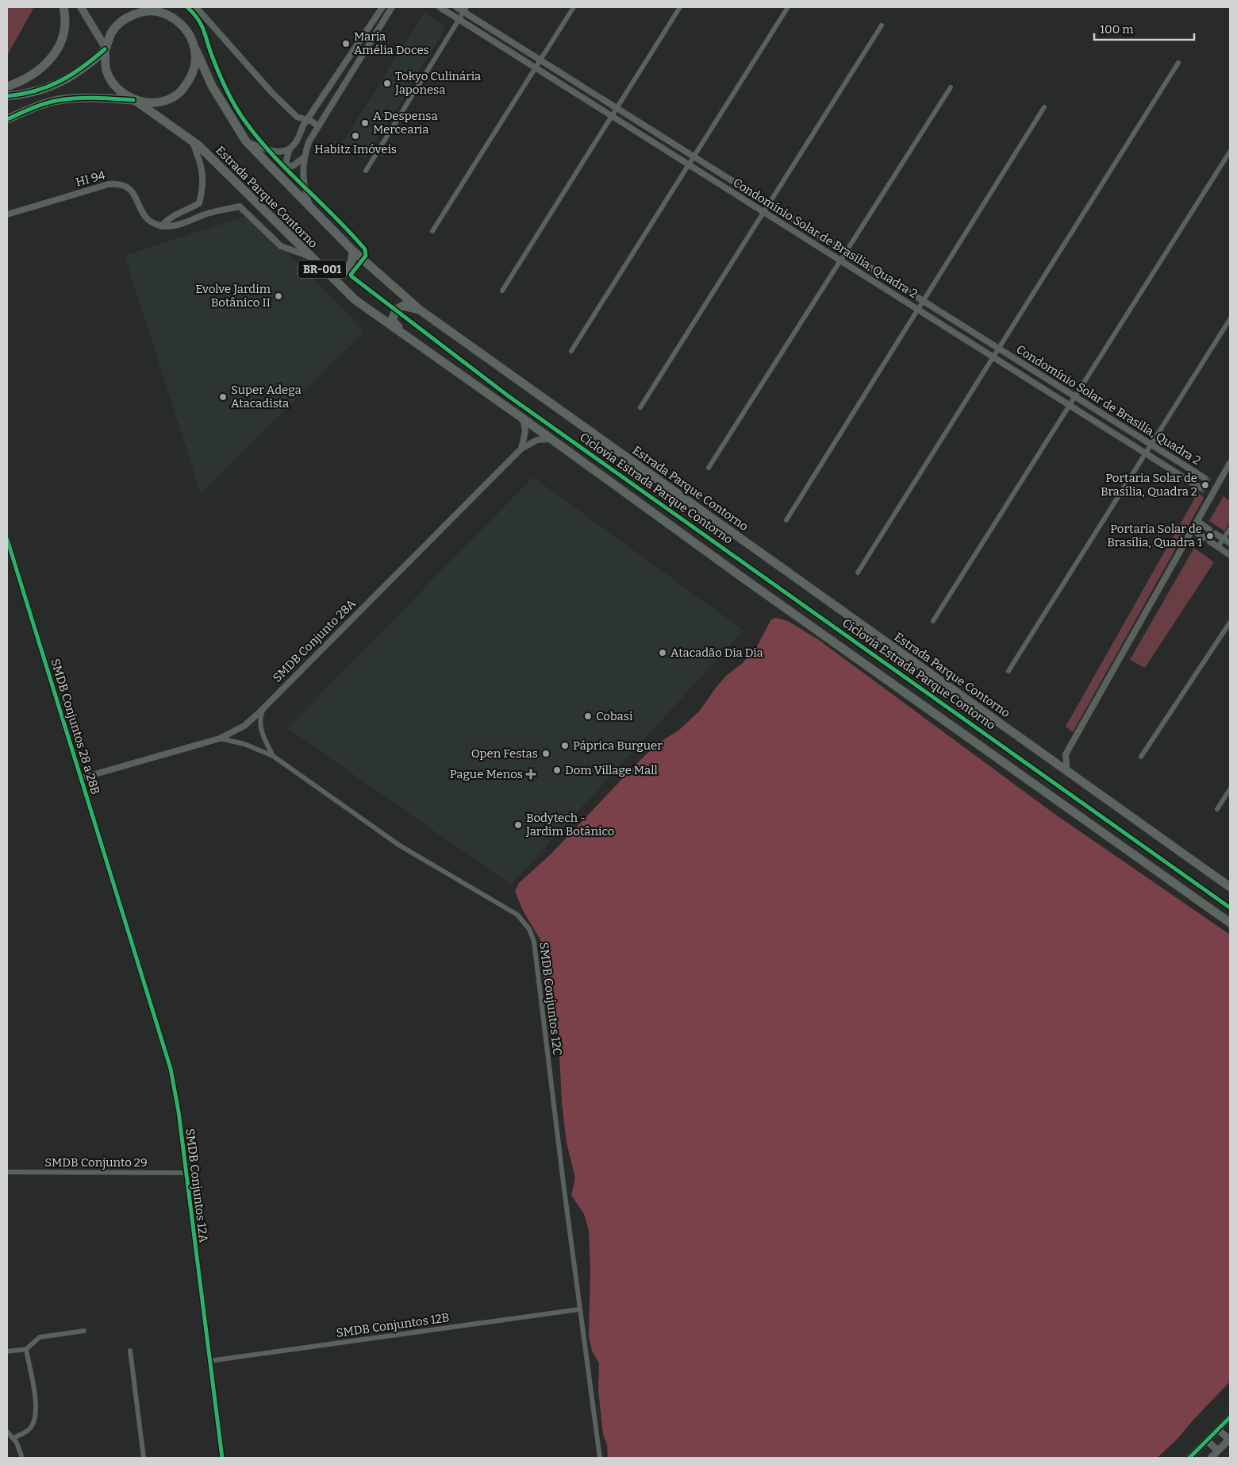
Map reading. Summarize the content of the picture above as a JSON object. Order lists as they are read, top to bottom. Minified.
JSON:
{"streets":{"highway":["Estrada Parque Contorno","BR-001"],"street":["HI 94","Condomínio Solar de Brasilia, Quadra 2","SMDB Conjunto 28A","SMDB Conjuntos 28 a 28B","SMDB Conjuntos 12C","SMDB Conjunto 29","SMDB Conjuntos 12A","SMDB Conjuntos 12B"],"cycle path":["Ciclovia Estrada Parque Contorno"]},"crossings":[["Estrada Parque Contorno","BR-001"],["Estrada Parque Contorno","SMDB Conjunto 28A"],["SMDB Conjunto 28A","SMDB Conjuntos 28 a 28B"],["SMDB Conjunto 28A","SMDB Conjuntos 12C"],["SMDB Conjuntos 28 a 28B","SMDB Conjuntos 12A"],["SMDB Conjuntos 12C","SMDB Conjuntos 12B"],["SMDB Conjunto 29","SMDB Conjuntos 12A"],["SMDB Conjuntos 12A","SMDB Conjuntos 12B"]],"places":{"other":["Maria Amélia Doces","Tokyo Culinária Japonesa","A Despensa Mercearia","Habitz Imóveis","Evolve Jardim Botânico II","Super Adega Atacadista","Portaria Solar de Brasília, Quadra 2","Portaria Solar de Brasília, Quadra 1","Atacadão Dia Dia","Cobasi","Páprica Burguer","Open Festas","Dom Village Mall","Bodytech - Jardim Botânico"],"health":["Pague Menos"]},"scale_bar":"100 m"}
